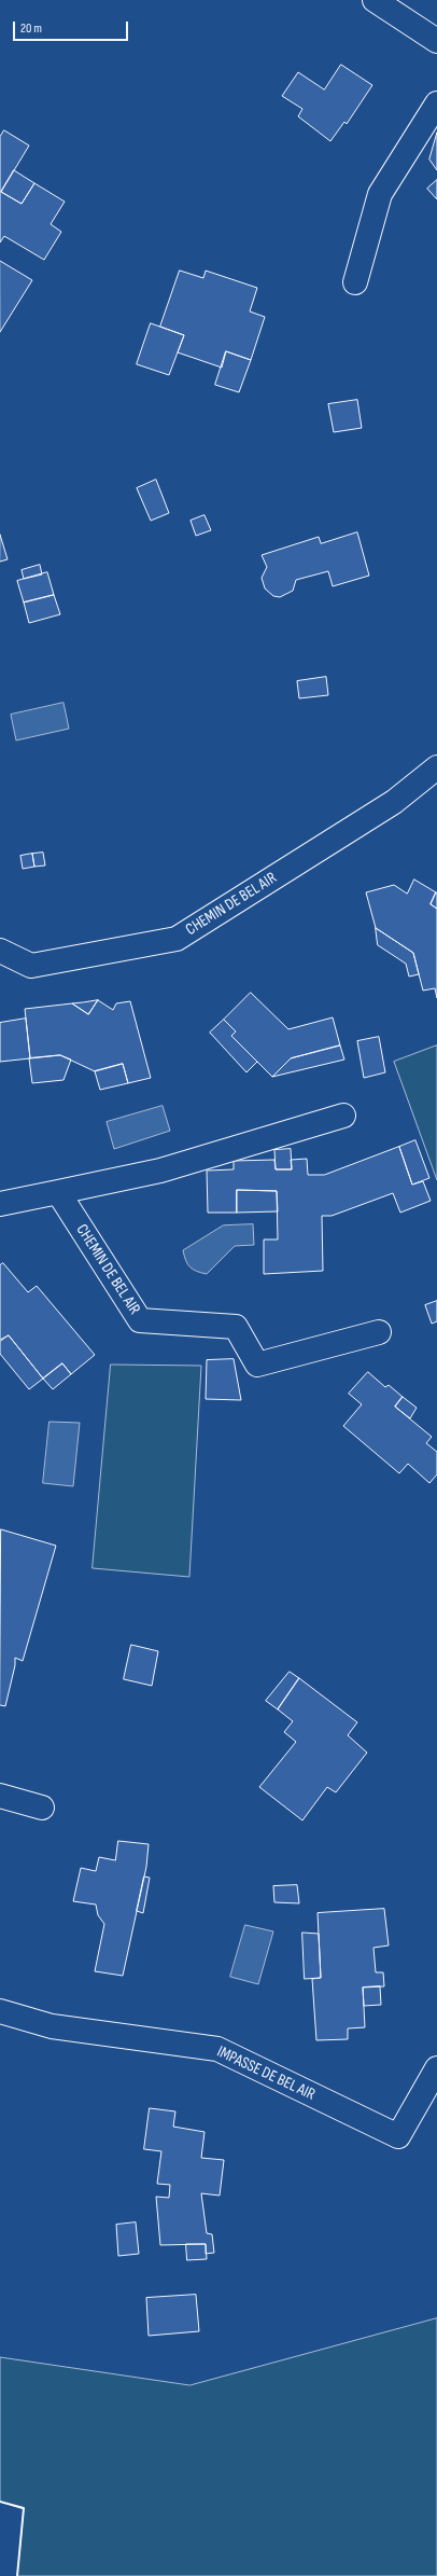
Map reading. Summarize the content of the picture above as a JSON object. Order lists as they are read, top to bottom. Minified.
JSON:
{"streets":{"street":["CHEMIN DE BEL AIR","IMPASSE DE BEL AIR"]},"scale_bar":"20 m"}
